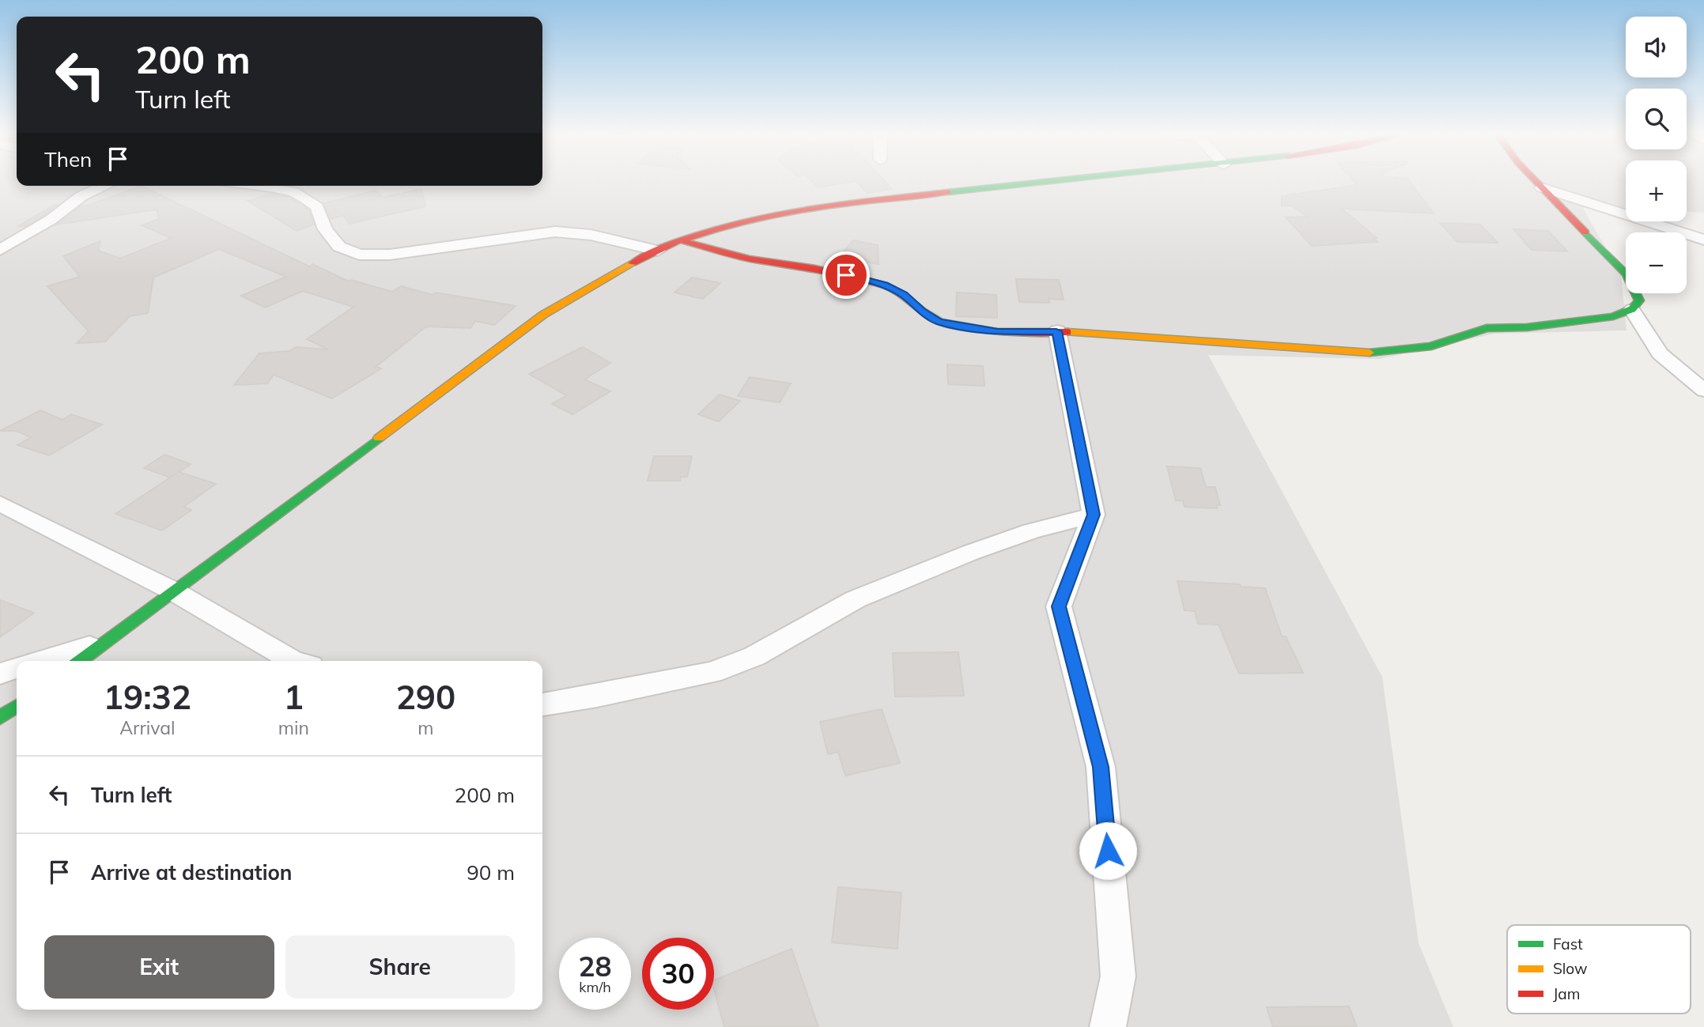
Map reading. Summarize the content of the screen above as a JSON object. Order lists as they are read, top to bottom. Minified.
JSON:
{"legend":["Fast","Slow","Jam"],"page":{"map_buttons":["+","−"],"turn":["200 m","Turn left"],"then":"Then","eta":["19:32","Arrival","1","min","290","m"],"list":[{"name":"Turn left","value":"200 m"},{"name":"Arrive at destination","value":"90 m"}],"buttons":["Exit","Share"],"speed":"28 km/h","limit":"30"}}
